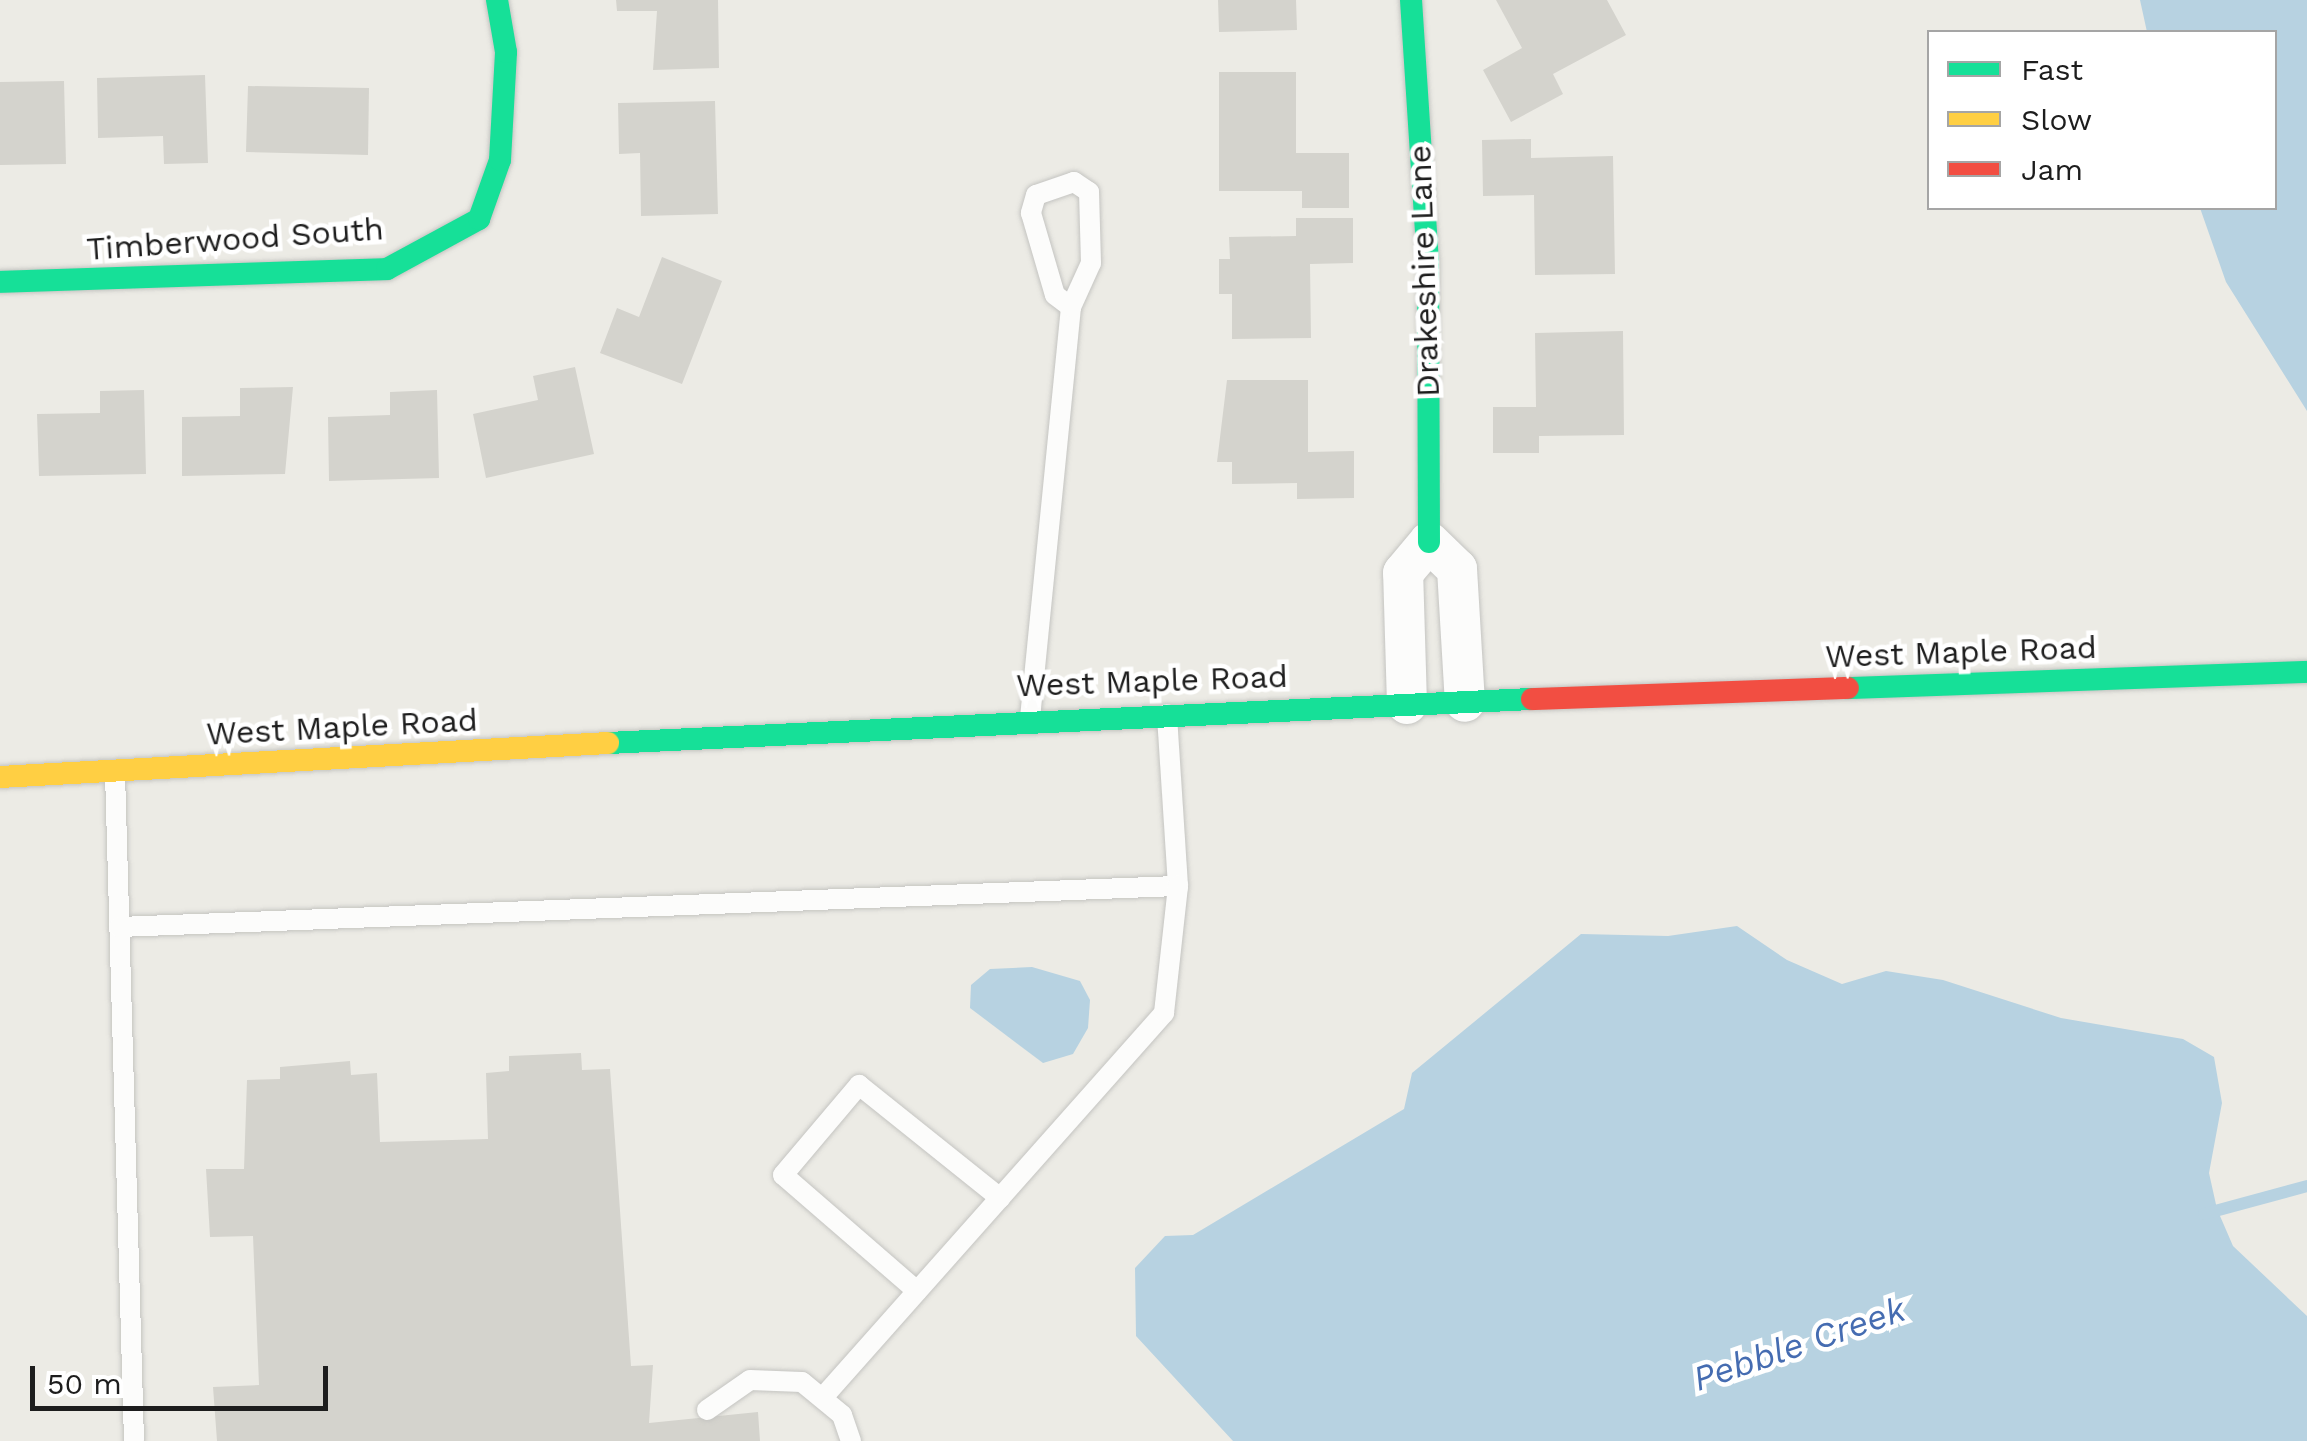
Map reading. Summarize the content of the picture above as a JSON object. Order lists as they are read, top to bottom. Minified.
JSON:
{"streets":{"main road":["Timberwood South","Drakeshire Lane","West Maple Road"]},"water":["Pebble Creek"],"legend":["Fast","Slow","Jam"],"scale_bar":"50 m"}
